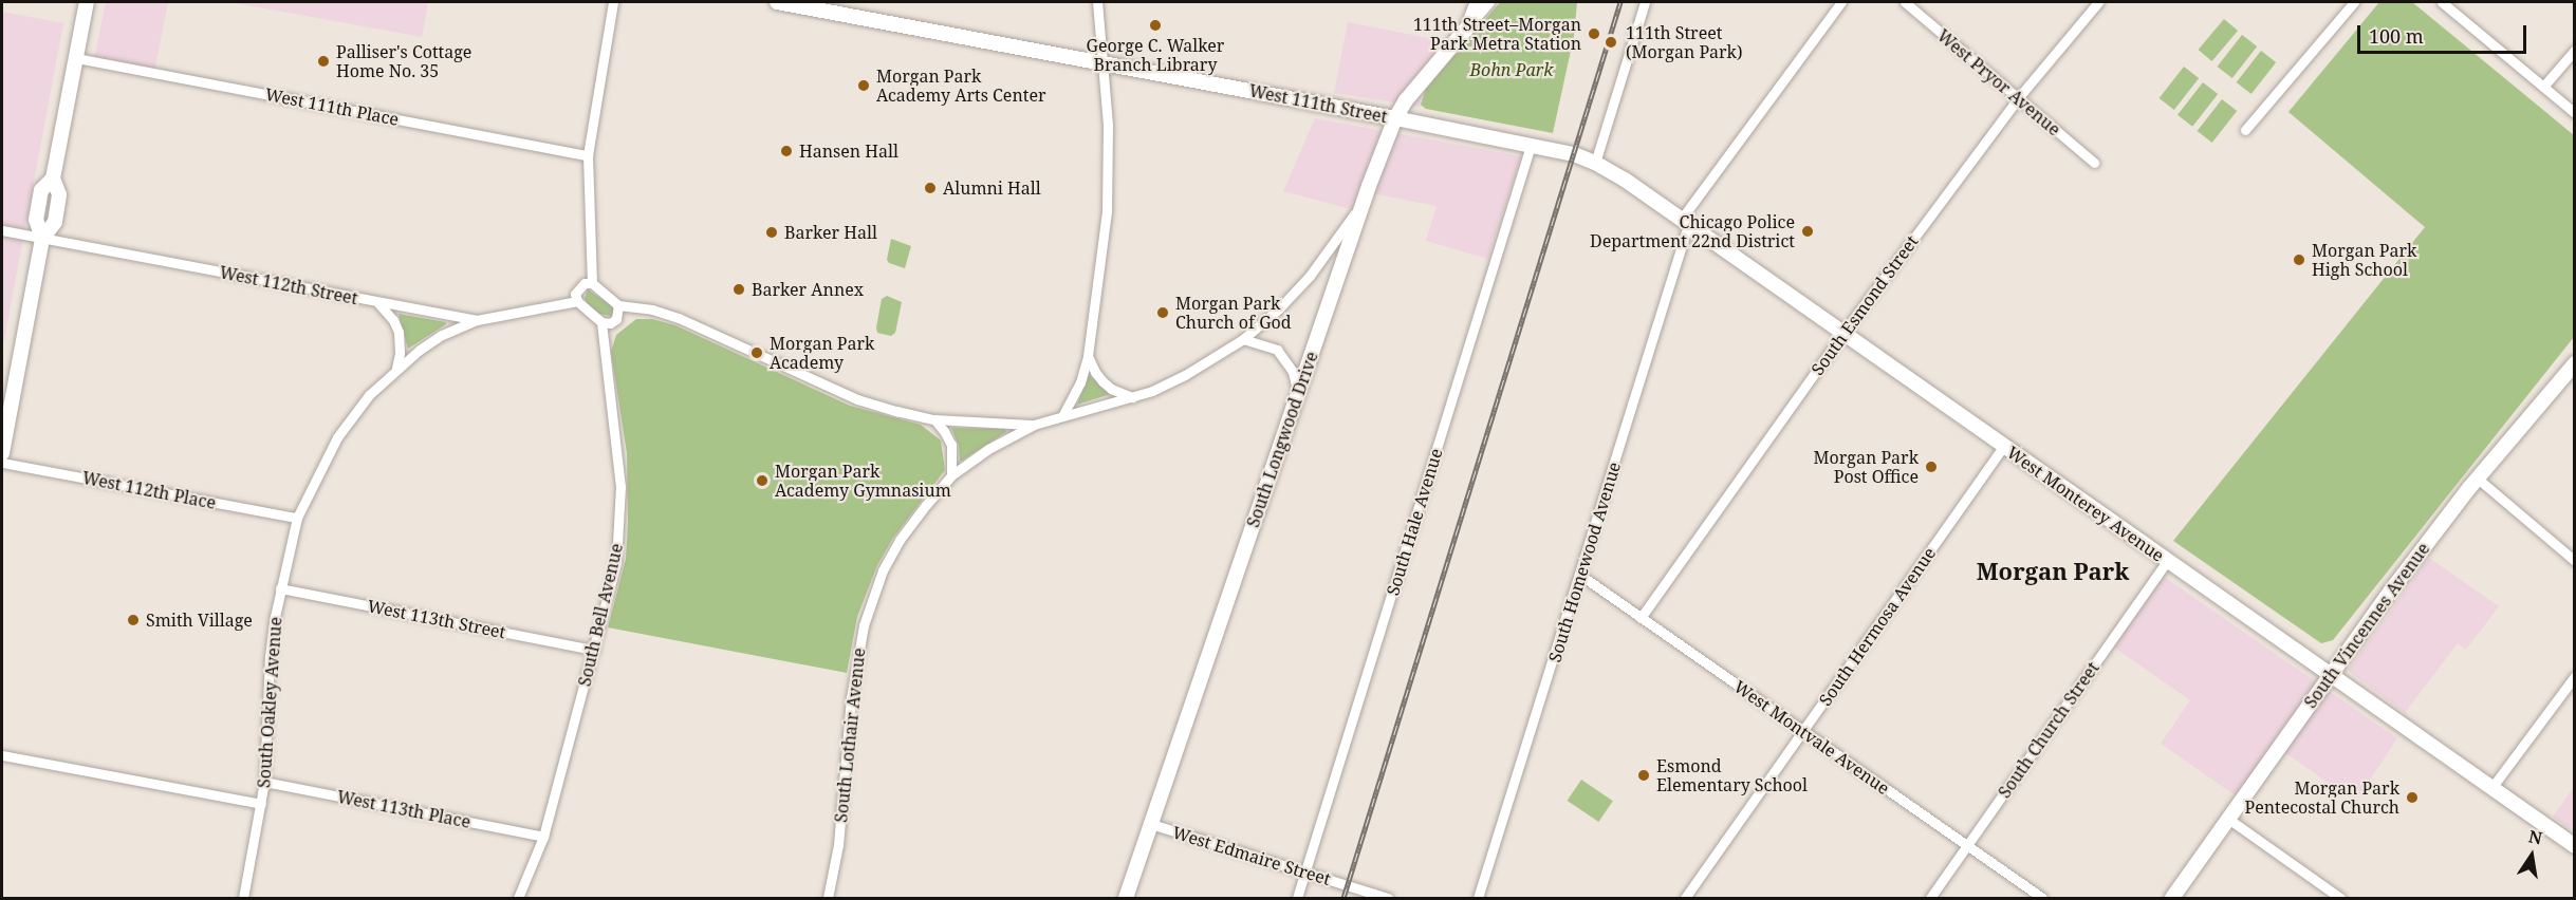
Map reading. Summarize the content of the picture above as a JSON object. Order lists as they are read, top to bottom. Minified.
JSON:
{"streets":{"main road":["West 111th Street","South Longwood Drive","West Monterey Avenue","South Vincennes Avenue"],"street":["West Pryor Avenue","West 111th Place","West 112th Street","South Esmond Street","West 112th Place","South Hale Avenue","South Homewood Avenue","South Bell Avenue","West 113th Street","South Hermosa Avenue","South Oakley Avenue","South Church Street","South Lothair Avenue","West Montvale Avenue","West 113th Place","West Edmaire Street"]},"crossings":[["West Pryor Avenue","South Esmond Street"],["West 111th Street","South Longwood Drive"],["West 111th Street","West Monterey Avenue"],["West 111th Street","South Hale Avenue"],["West 112th Street","South Oakley Avenue"],["South Esmond Street","West Monterey Avenue"],["South Esmond Street","West Montvale Avenue"],["South Longwood Drive","South Lothair Avenue"],["South Longwood Drive","West Edmaire Street"],["West 112th Place","South Oakley Avenue"],["West Monterey Avenue","South Homewood Avenue"],["West Monterey Avenue","South Vincennes Avenue"],["West Monterey Avenue","South Hermosa Avenue"],["West Monterey Avenue","South Church Street"],["South Hale Avenue","West Edmaire Street"],["South Homewood Avenue","West Montvale Avenue"],["South Bell Avenue","West 113th Street"],["South Bell Avenue","West 113th Place"],["West 113th Street","South Oakley Avenue"],["South Hermosa Avenue","West Montvale Avenue"],["South Oakley Avenue","West 113th Place"],["South Church Street","West Montvale Avenue"]],"districts":["Morgan Park"],"parks":["Bohn Park"],"places":["George C. Walker Branch Library","111th Street–Morgan Park Metra Station","111th Street (Morgan Park)","Palliser's Cottage Home No. 35","Morgan Park Academy Arts Center","Hansen Hall","Alumni Hall","Chicago Police Department 22nd District","Barker Hall","Morgan Park High School","Barker Annex","Morgan Park Church of God","Morgan Park Academy","Morgan Park Post Office","Morgan Park Academy Gymnasium","Smith Village","Esmond Elementary School","Morgan Park Pentecostal Church"],"scale_bar":"100 m","north":"top"}
